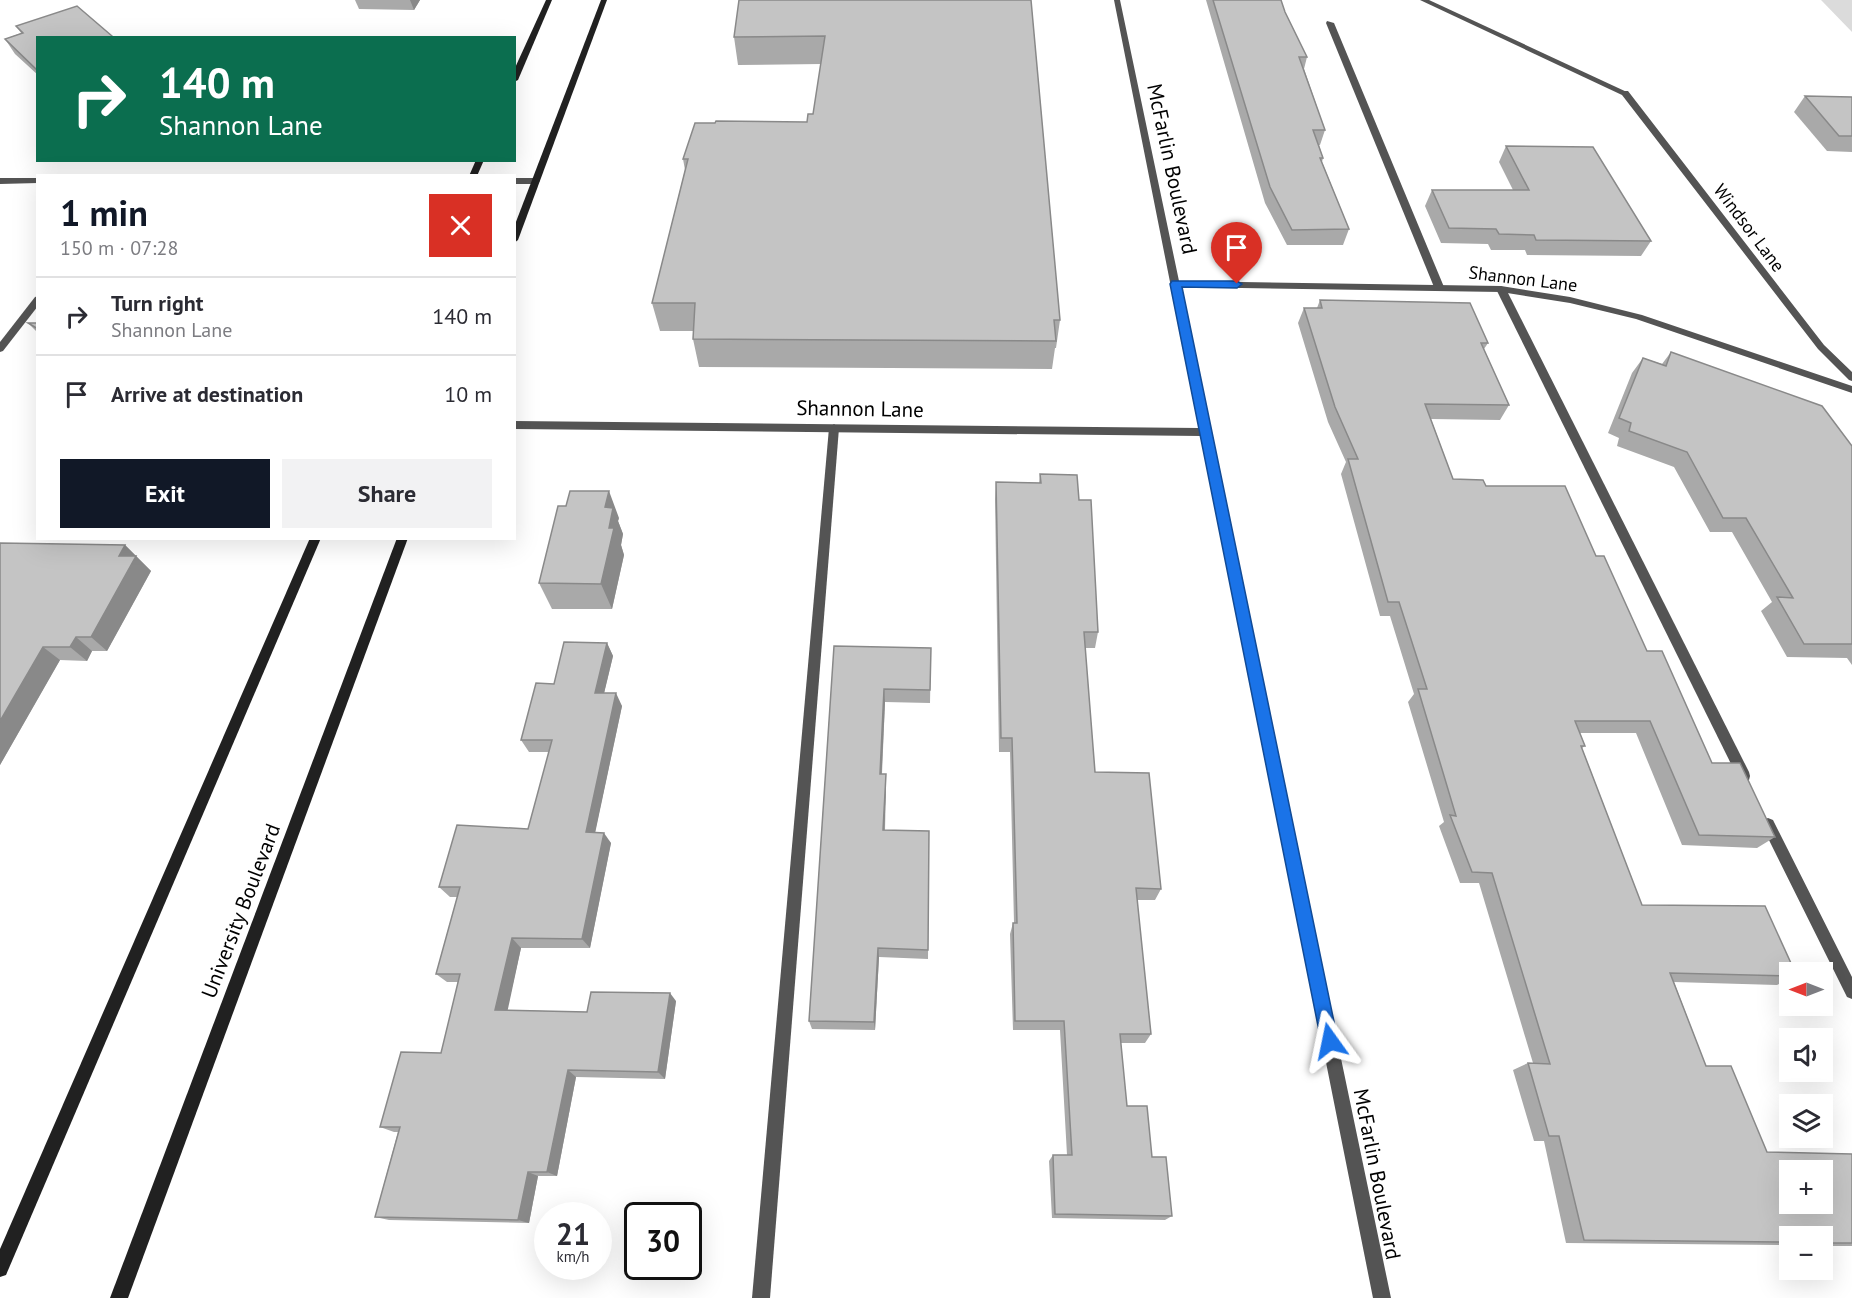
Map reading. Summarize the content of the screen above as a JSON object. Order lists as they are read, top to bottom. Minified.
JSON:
{"streets":{"street":["McFarlin Boulevard","Windsor Lane","Shannon Lane","University Boulevard"]},"crossings":[["McFarlin Boulevard","Shannon Lane"]],"north":"left","page":{"turn":["140 m","Shannon Lane"],"heading":["1 min","150 m · 07:28"],"list":[{"name":"Turn right","note":"Shannon Lane","value":"140 m"},{"name":"Arrive at destination","value":"10 m"}],"buttons":["Exit","Share"],"map_buttons":["+","−"],"speed":"21 km/h","limit":"30"}}
